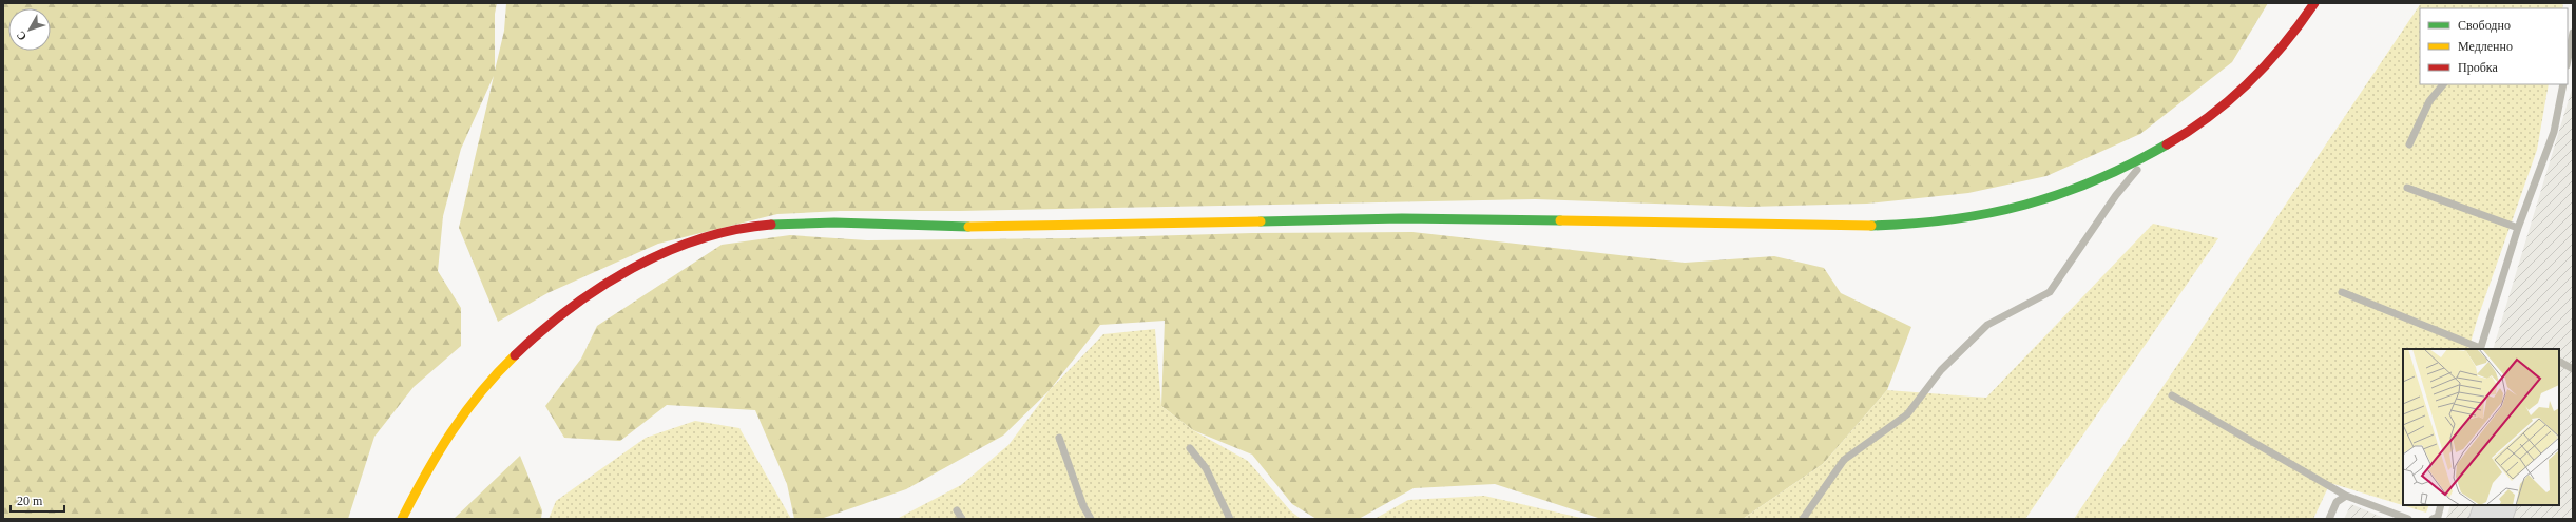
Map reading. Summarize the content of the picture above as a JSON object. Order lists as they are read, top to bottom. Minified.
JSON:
{"legend":["Свободно","Медленно","Пробка"],"scale_bar":"20 m","north":"bottom left"}
